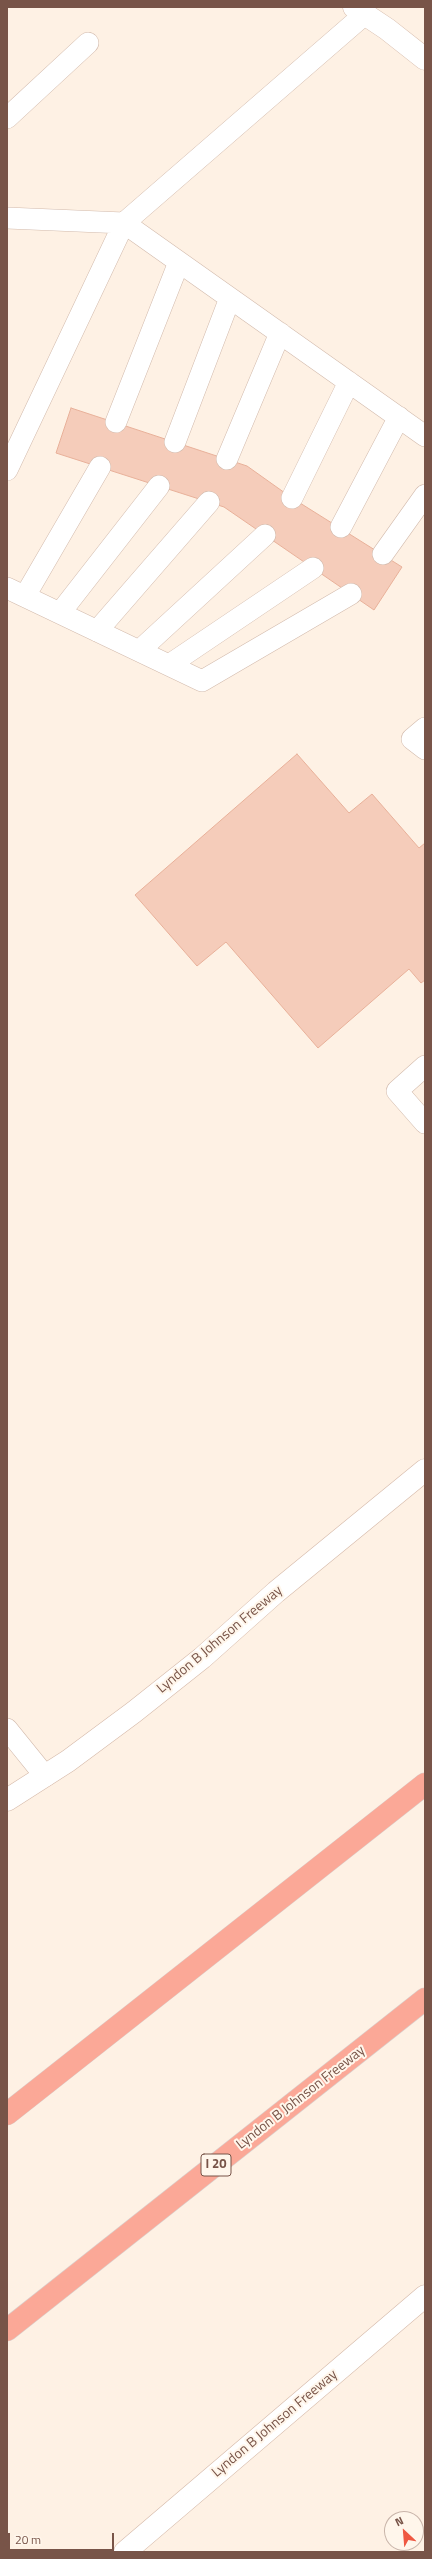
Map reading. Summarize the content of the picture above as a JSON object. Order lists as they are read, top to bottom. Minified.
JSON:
{"streets":{"highway":["Lyndon B Johnson Freeway","I 20"]},"scale_bar":"20 m","north":"top left"}
